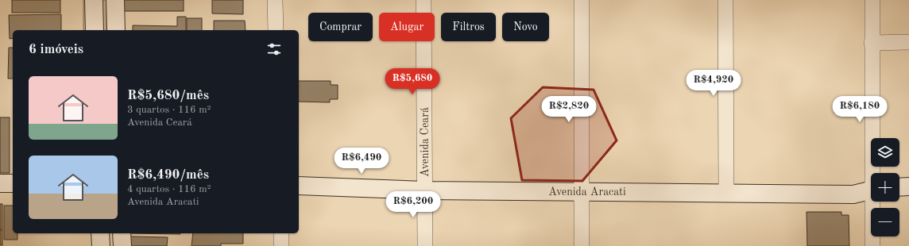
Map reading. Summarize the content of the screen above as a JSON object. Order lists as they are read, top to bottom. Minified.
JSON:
{"streets":{"street":["Avenida Ceará","Avenida Aracati"]},"crossings":[["Avenida Ceará","Avenida Aracati"]],"page":{"chip":["Comprar","Alugar","Filtros","Novo"],"heading":"6 imóveis","price":["R$5,680","R$4,920","R$2,820","R$6,180","R$6,490","R$6,200"],"list":[{"name":"R$5,680/mês","note":"3 quartos · 116 m² · Avenida Ceará"},{"name":"R$6,490/mês","note":"4 quartos · 116 m² · Avenida Aracati"}],"map_buttons":["+","−"]}}
